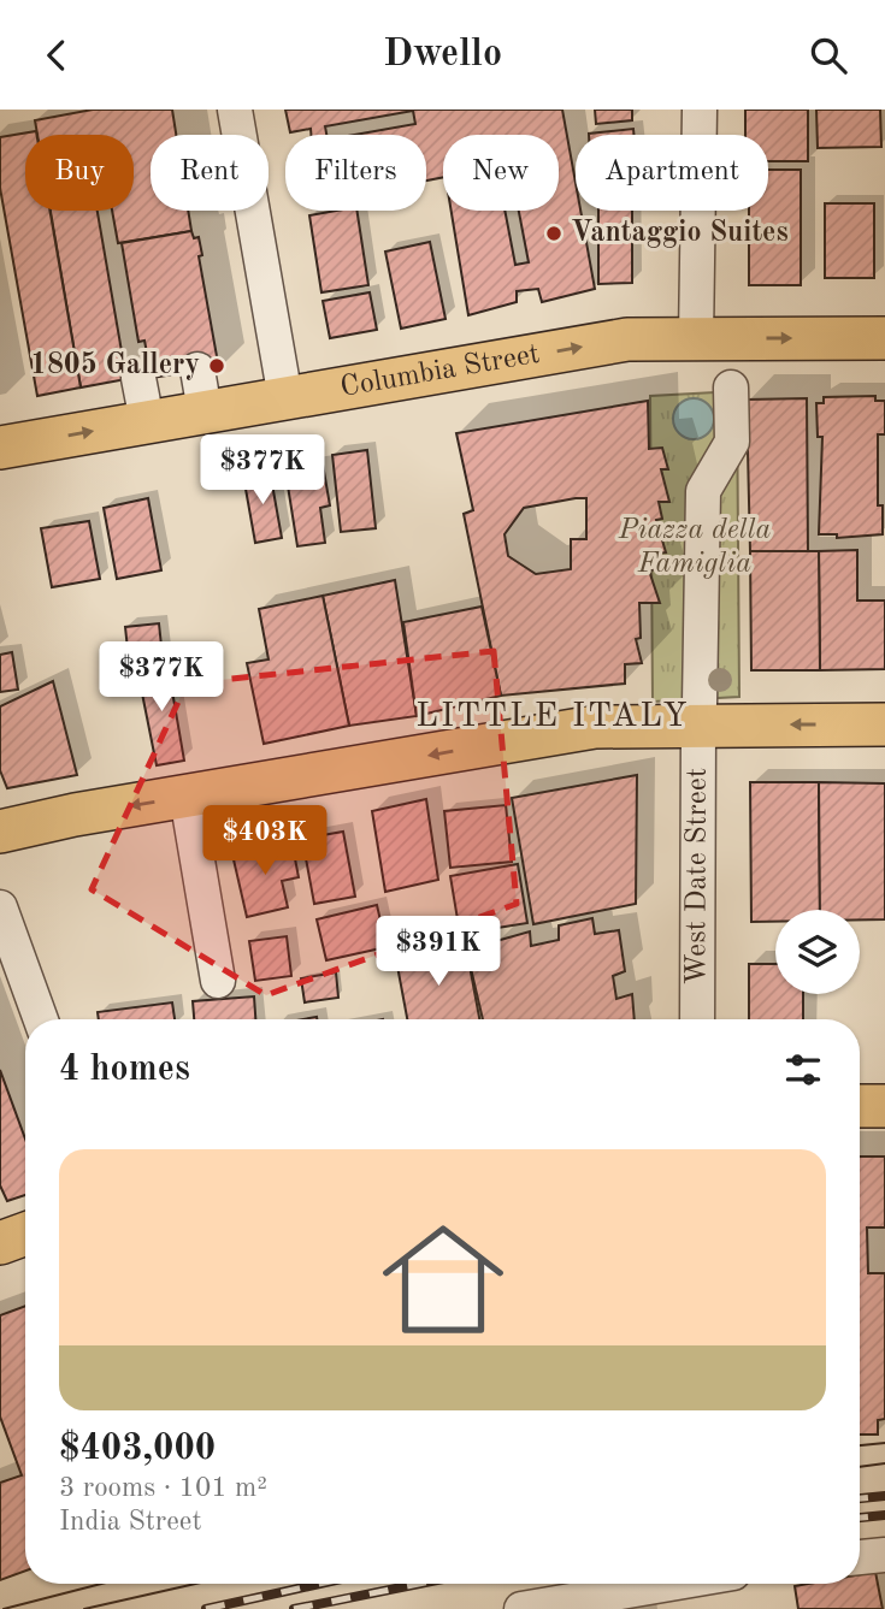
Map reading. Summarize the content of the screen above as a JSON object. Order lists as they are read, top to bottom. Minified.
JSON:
{"streets":{"main road":["Columbia Street"],"street":["West Date Street"]},"districts":["LITTLE ITALY"],"parks":["Piazza della Famiglia"],"places":["Vantaggio Suites","1805 Gallery"],"page":{"header":"Dwello","chip":["Buy","Rent","Filters","New","Apartment"],"price":["$377K","$377K","$403K","$391K"],"heading":"4 homes","list":[{"name":"$403,000","note":"3 rooms · 101 m² · India Street"}]}}
